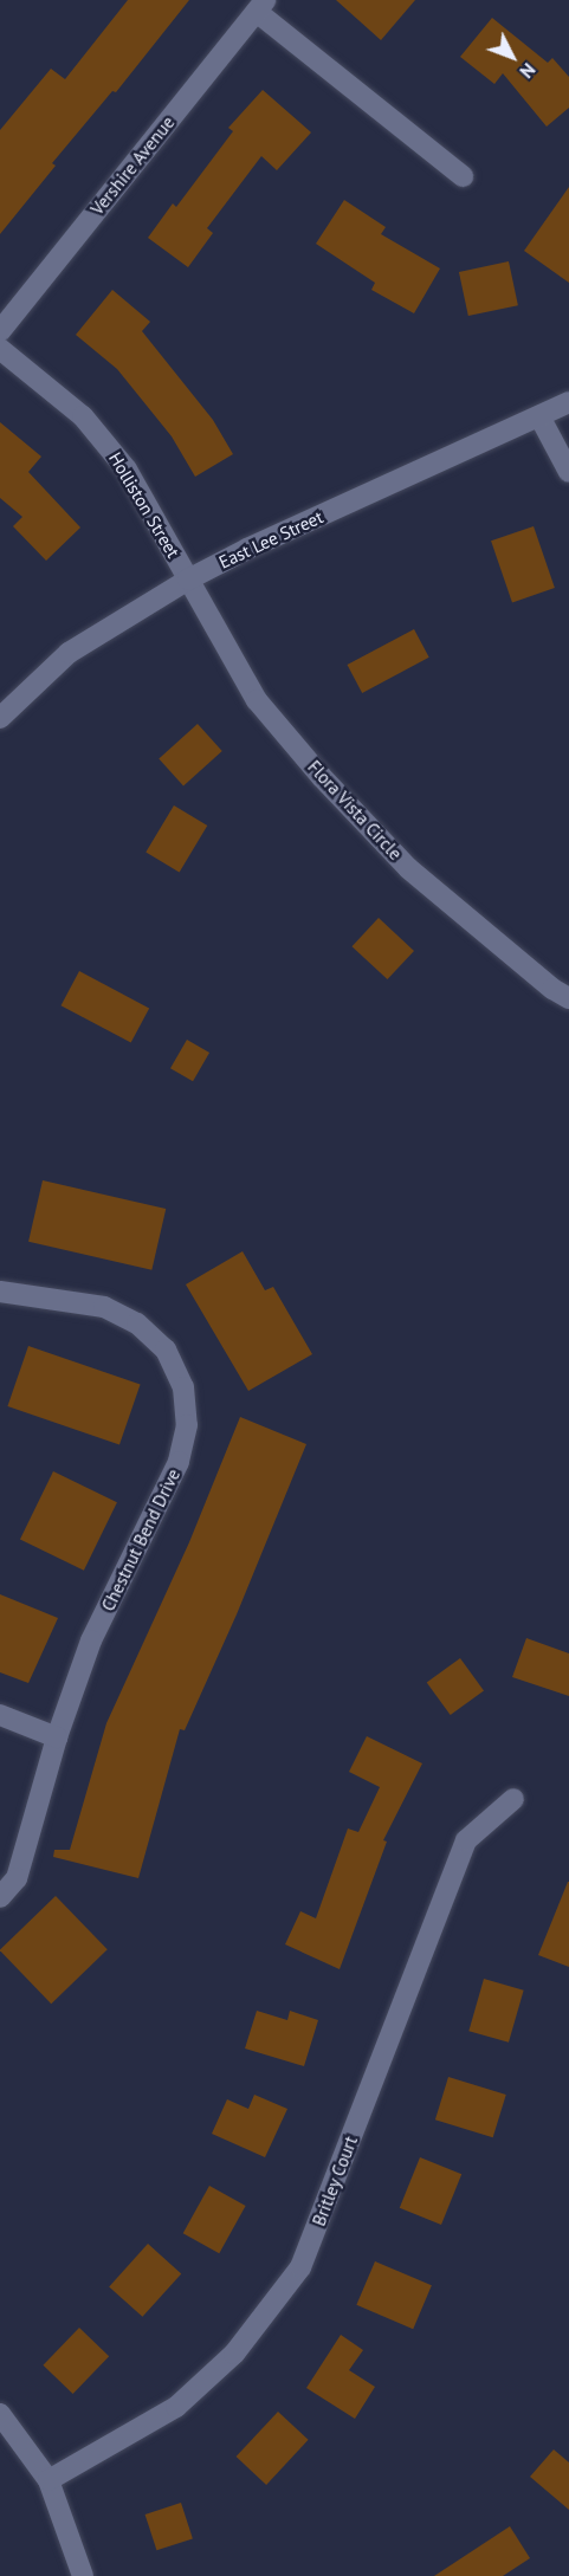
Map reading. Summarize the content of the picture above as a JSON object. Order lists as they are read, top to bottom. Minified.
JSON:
{"streets":{"street":["Vershire Avenue","Holliston Street","East Lee Street","Flora Vista Circle","Chestnut Bend Drive","Britley Court"]},"crossings":[["Holliston Street","East Lee Street"],["Holliston Street","Flora Vista Circle"],["East Lee Street","Flora Vista Circle"]],"north":"bottom right"}
